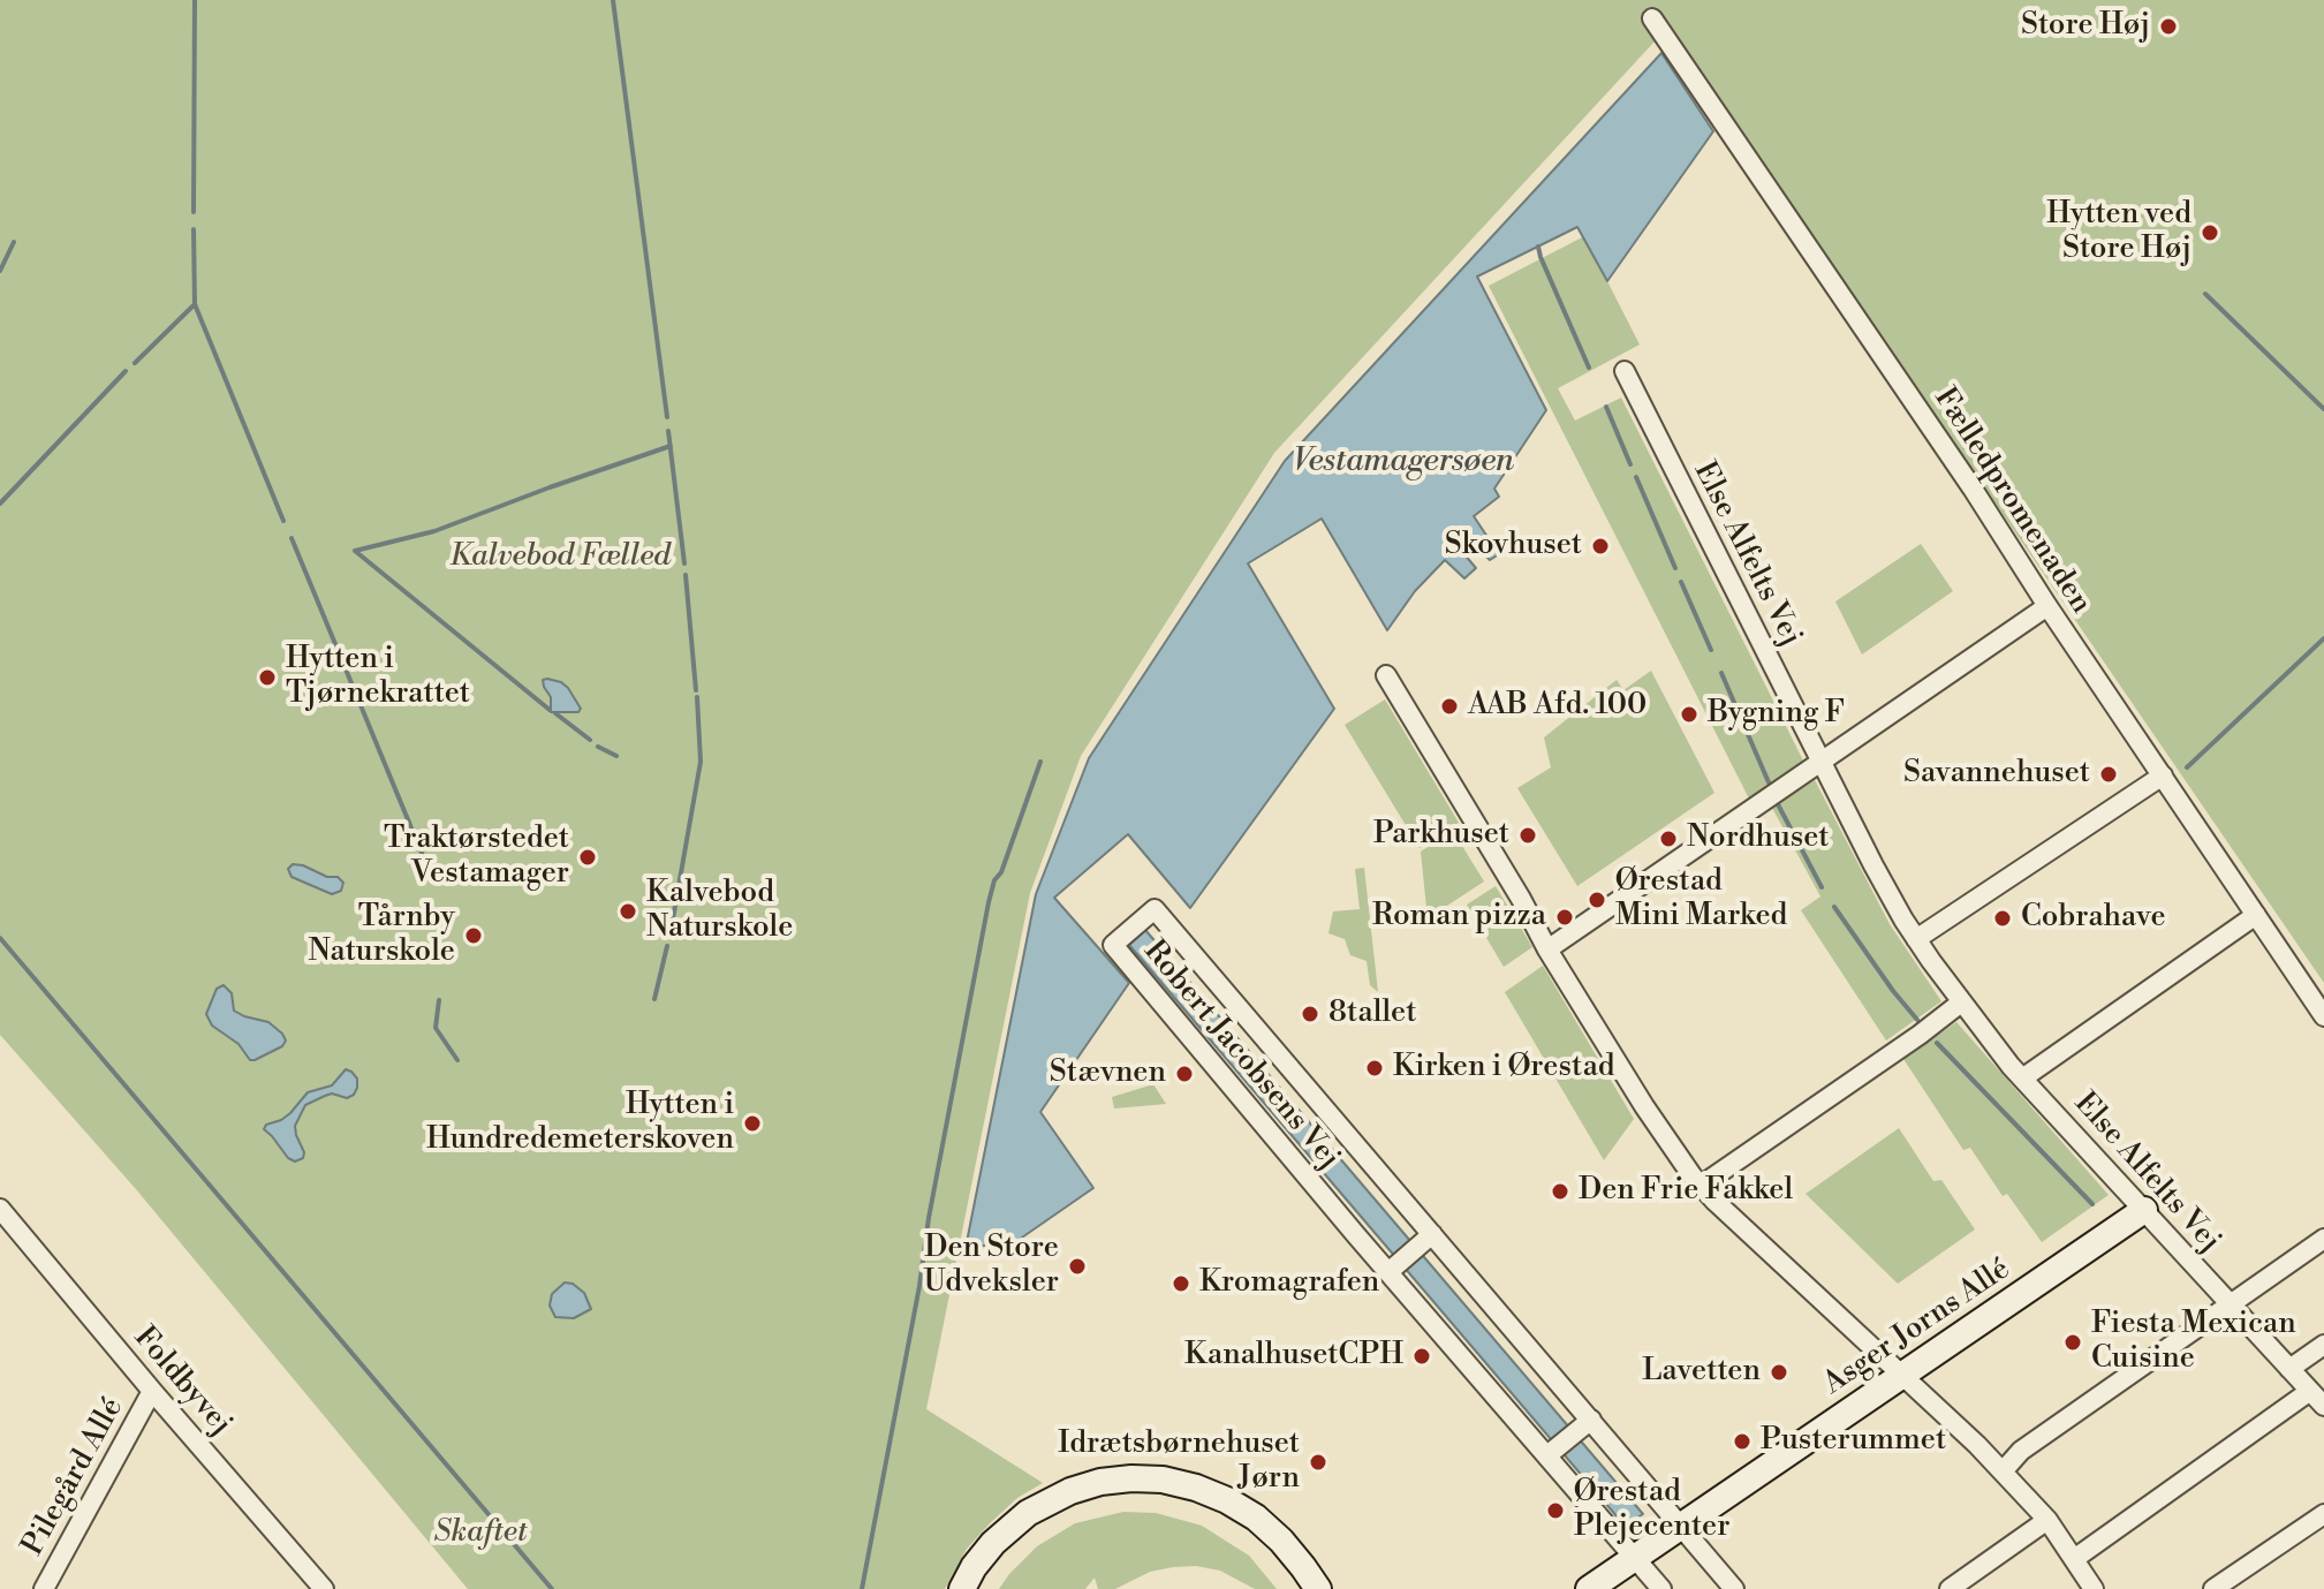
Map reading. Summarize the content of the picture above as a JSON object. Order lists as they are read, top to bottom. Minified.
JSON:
{"streets":{"street":["Fælledpromenaden","Else Alfelts Vej","Robert Jacobsens Vej","Asger Jorns Allé","Foldbyvej","Pilegård Allé"]},"crossings":[["Else Alfelts Vej","Asger Jorns Allé"],["Robert Jacobsens Vej","Asger Jorns Allé"],["Foldbyvej","Pilegård Allé"]],"water":["Vestamagersøen"],"parks":["Kalvebod Fælled","Skaftet"],"places":["Store Høj","Hytten ved Store Høj","Skovhuset","Hytten i Tjørnekrattet","AAB Afd. 100","Bygning F","Savannehuset","Parkhuset","Nordhuset","Traktørstedet Vestamager","Ørestad Mini Marked","Kalvebod Naturskole","Roman pizza","Cobrahave","Tårnby Naturskole","8tallet","Kirken i Ørestad","Stævnen","Hytten i Hundredemeterskoven","Den Frie Fakkel","Den Store Udveksler","Kromagrafen","Fiesta Mexican Cuisine","KanalhusetCPH","Lavetten","Pusterummet","Idrætsbørnehuset Jørn","Ørestad Plejecenter"]}
